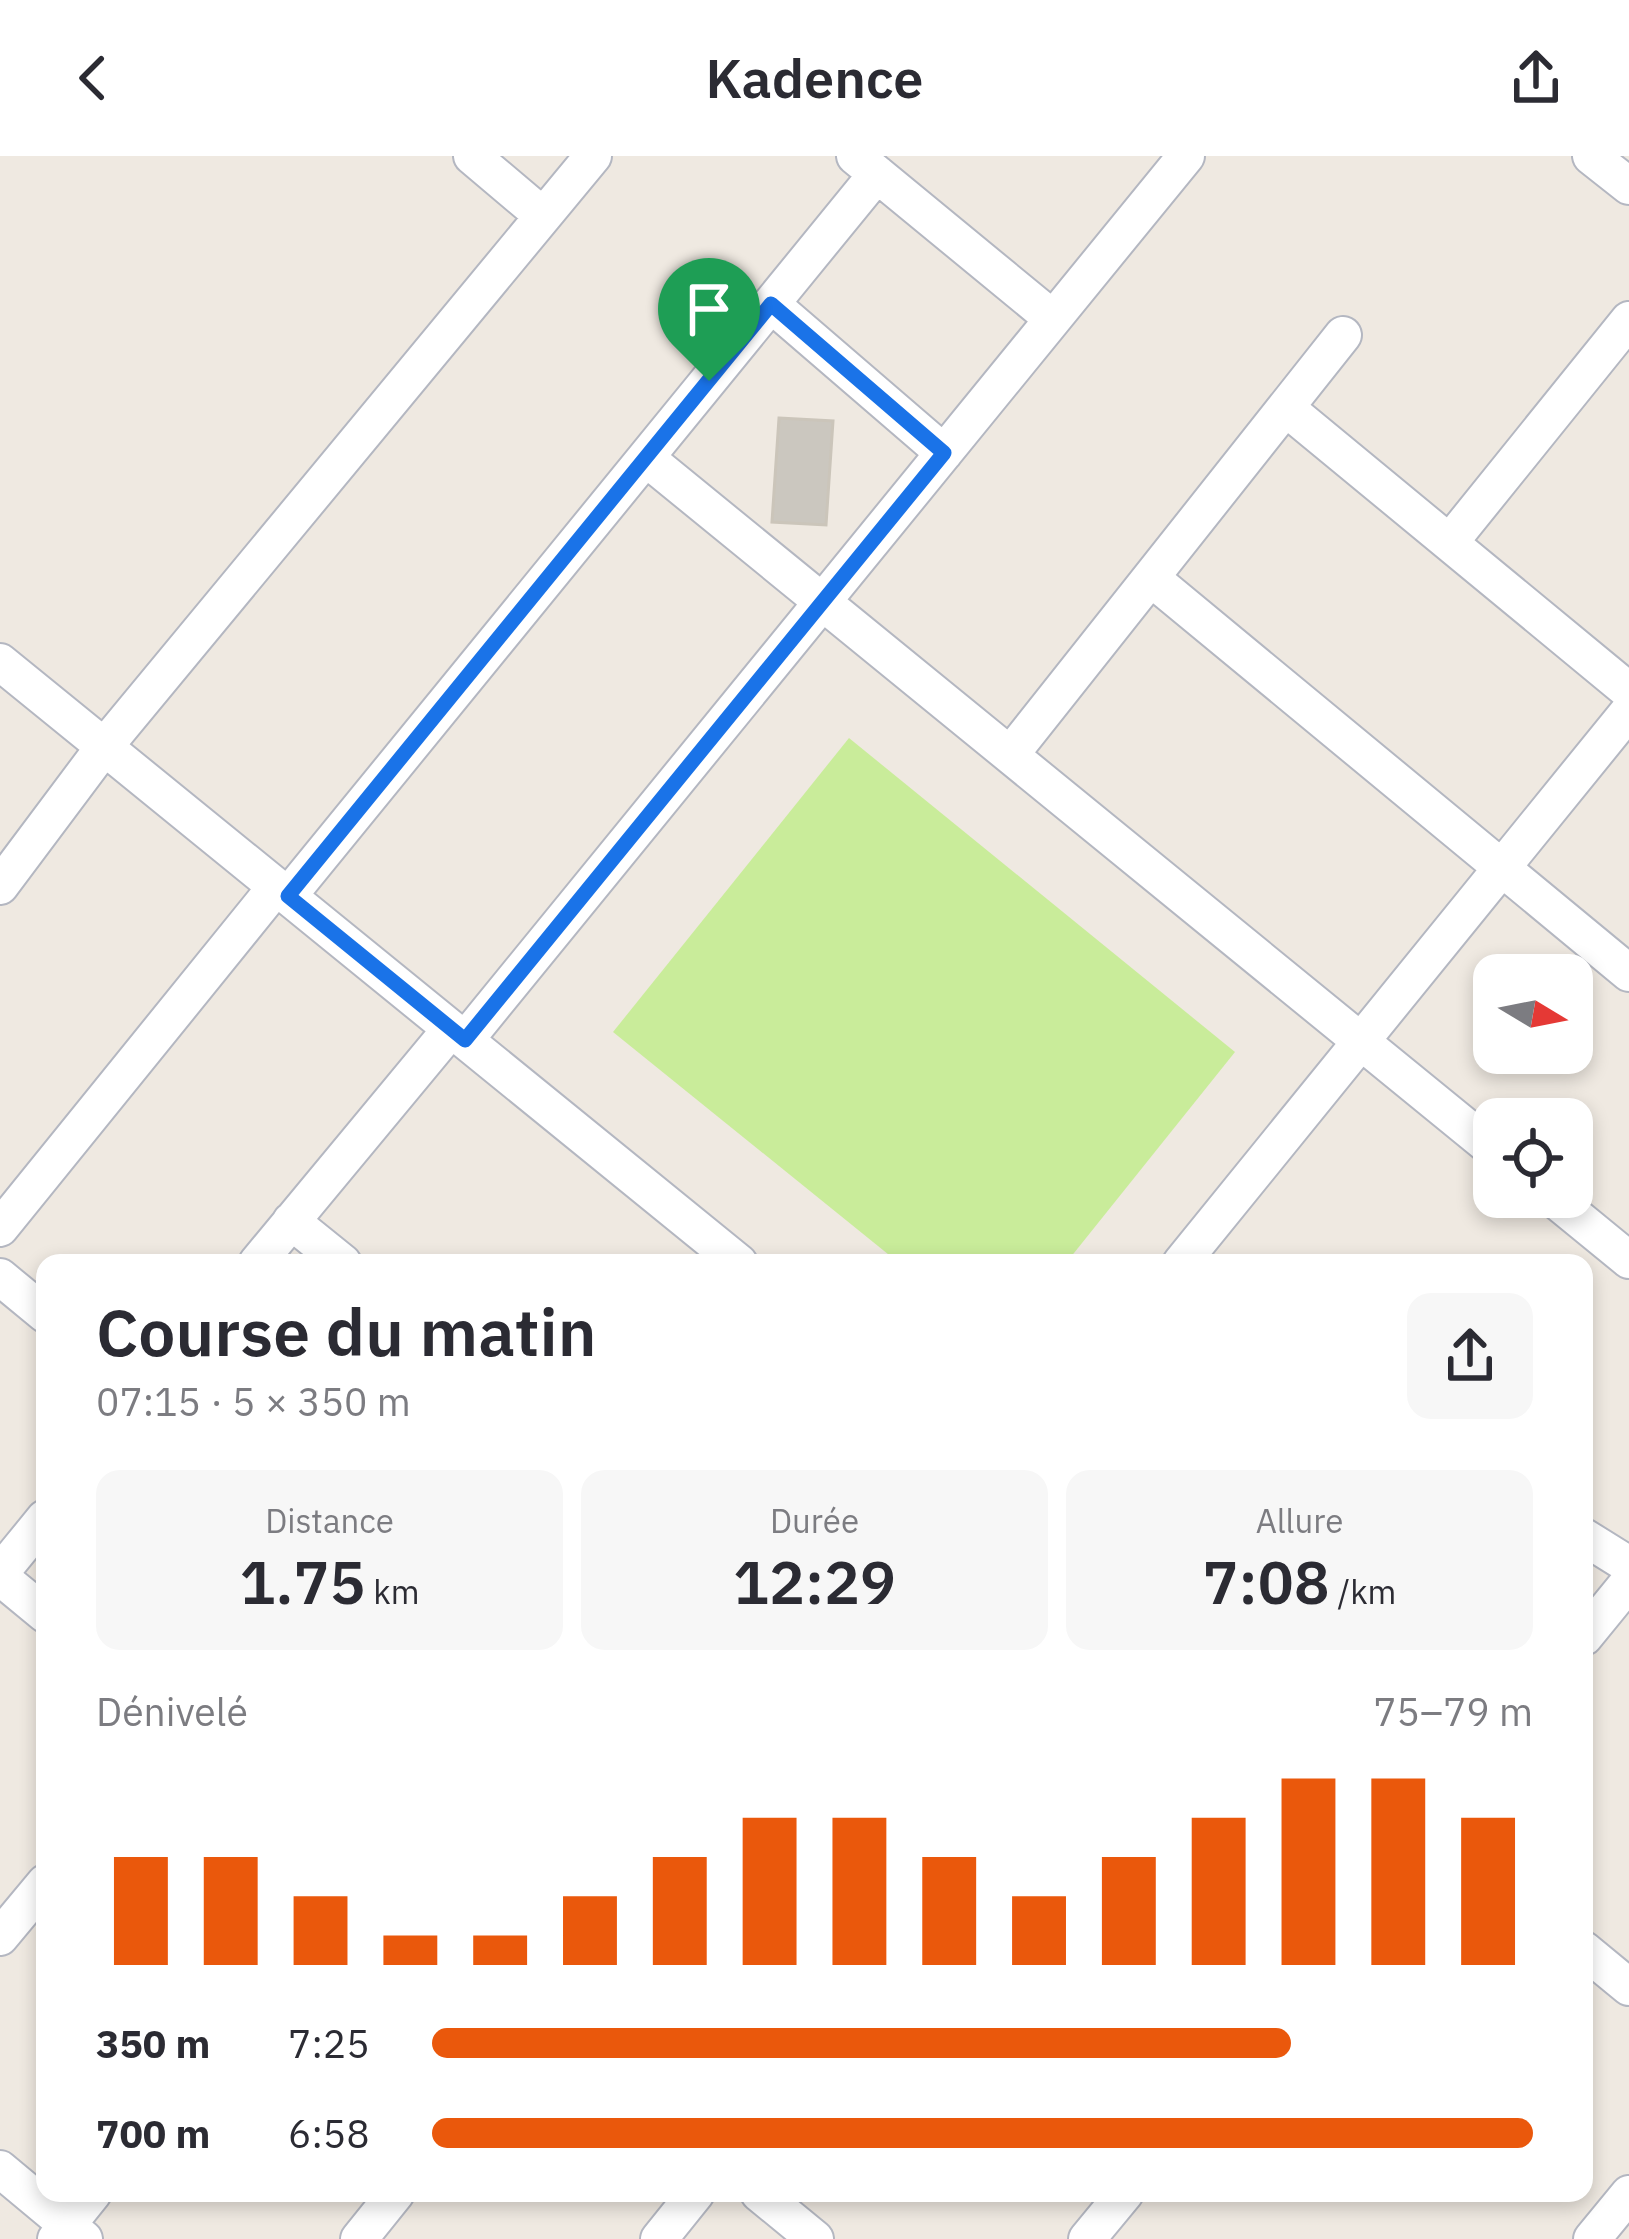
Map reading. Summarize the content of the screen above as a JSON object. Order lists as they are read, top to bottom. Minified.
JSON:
{"north":"right","page":{"header":"Kadence","heading":["Course du matin","07:15 · 5 × 350 m"],"stats":[["Distance","1.75 km"],["Durée","12:29"],["Allure","7:08 /km"]],"chart":["Dénivelé","75–79 m"],"list":[{"name":"350 m","note":"7:25"},{"name":"700 m","note":"6:58"}]}}
